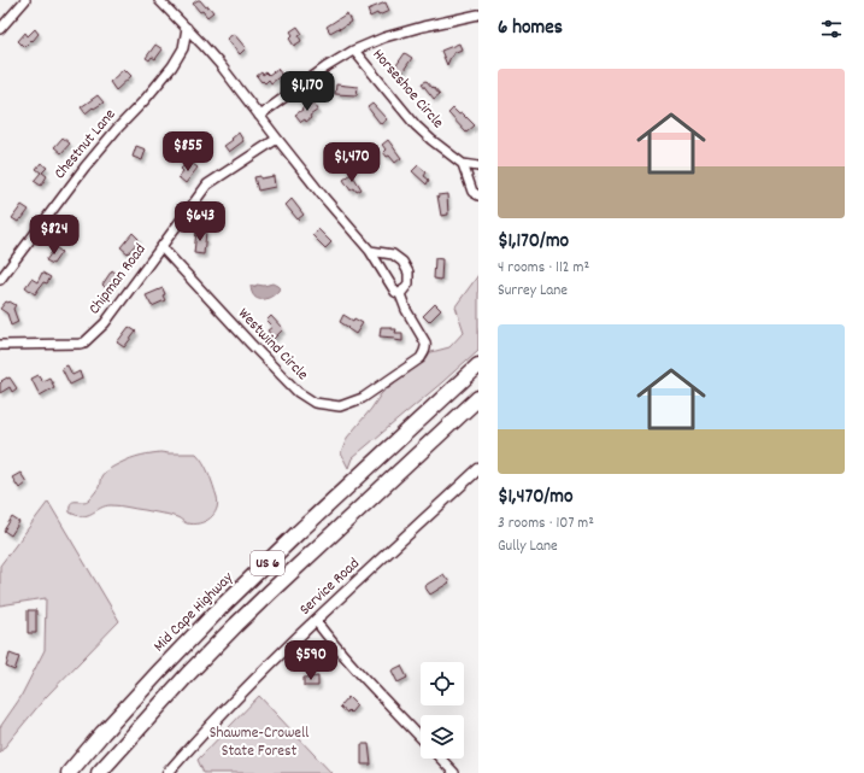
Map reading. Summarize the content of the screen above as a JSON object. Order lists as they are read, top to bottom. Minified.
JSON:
{"streets":{"highway":["US 6","Mid Cape Highway"],"street":["Horseshoe Circle","Chestnut Lane","Chipman Road","Westwind Circle","Service Road"]},"crossings":[["Chestnut Lane","Westwind Circle"],["Chipman Road","Westwind Circle"]],"parks":["Shawme-Crowell State Forest"],"page":{"heading":"6 homes","list":[{"name":"$1,170/mo","note":"4 rooms · 112 m² · Surrey Lane"},{"name":"$1,470/mo","note":"3 rooms · 107 m² · Gully Lane"}],"price":["$1,170","$855","$1,470","$643","$824","$590"]}}
